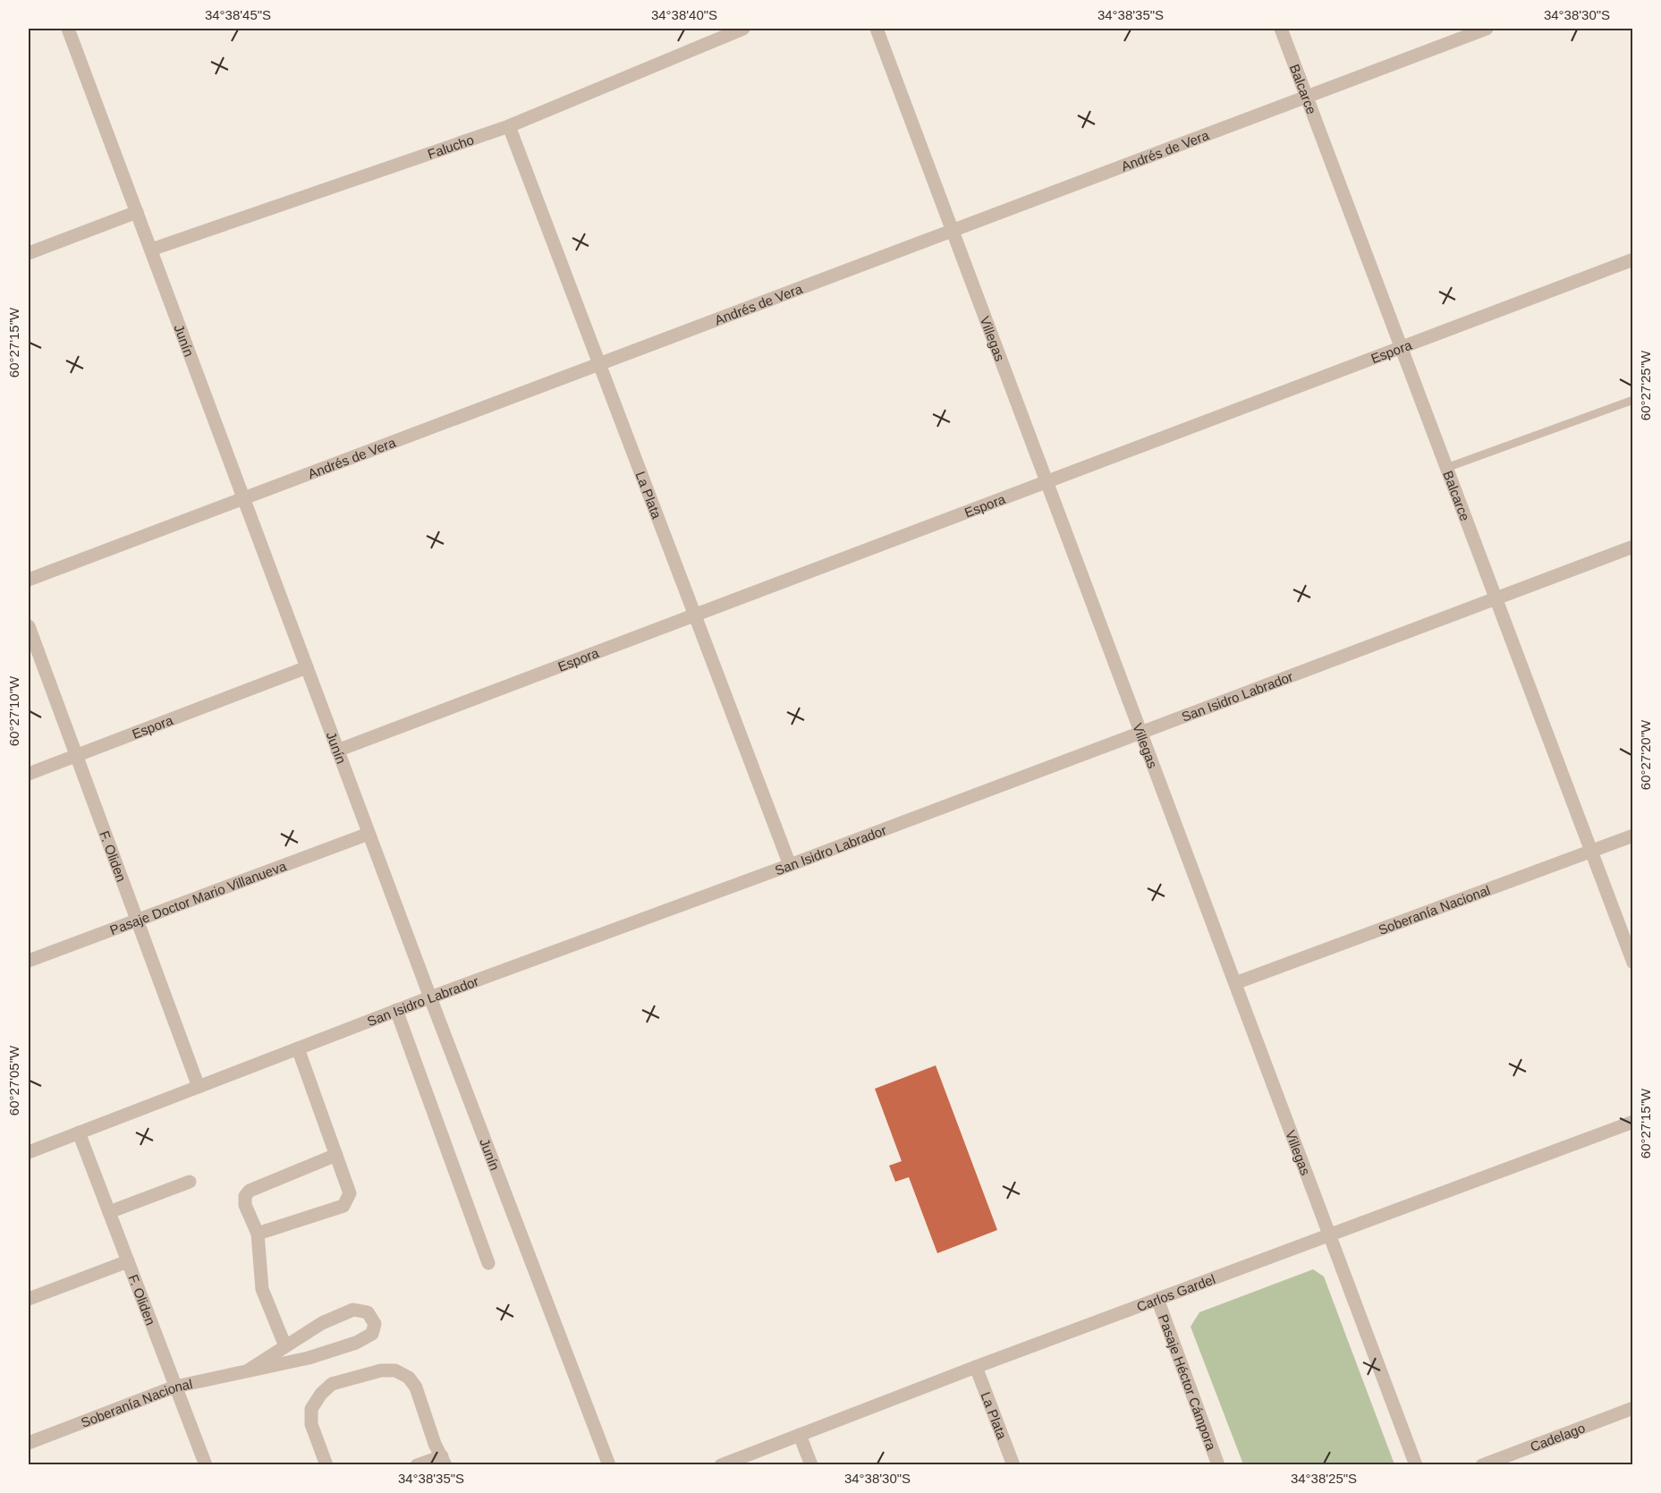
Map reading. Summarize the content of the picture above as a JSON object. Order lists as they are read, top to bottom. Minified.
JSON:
{"streets":{"street":["Balcarce","Falucho","Andrés de Vera","Villegas","Junín","Espora","La Plata","San Isidro Labrador","F. Oliden","Pasaje Doctor Mario Villanueva","Soberanía Nacional","Carlos Gardel","Pasaje Héctor Cámpora","Cadelago"]},"crossings":[["Balcarce","Andrés de Vera"],["Balcarce","Espora"],["Balcarce","San Isidro Labrador"],["Balcarce","Soberanía Nacional"],["Falucho","Junín"],["Falucho","La Plata"],["Andrés de Vera","Villegas"],["Andrés de Vera","Junín"],["Andrés de Vera","La Plata"],["Villegas","Espora"],["Villegas","San Isidro Labrador"],["Villegas","Soberanía Nacional"],["Villegas","Carlos Gardel"],["Junín","Espora"],["Junín","San Isidro Labrador"],["Junín","Pasaje Doctor Mario Villanueva"],["Espora","La Plata"],["Espora","F. Oliden"],["La Plata","San Isidro Labrador"],["La Plata","Carlos Gardel"],["San Isidro Labrador","F. Oliden"],["F. Oliden","Pasaje Doctor Mario Villanueva"],["F. Oliden","Soberanía Nacional"],["Carlos Gardel","Pasaje Héctor Cámpora"]],"coordinates":["34°38'45\"S","34°38'40\"S","34°38'35\"S","34°38'30\"S","60°27'15\"W","60°27'25\"W","60°27'10\"W","60°27'20\"W","60°27'05\"W","34°38'25\"S"]}
